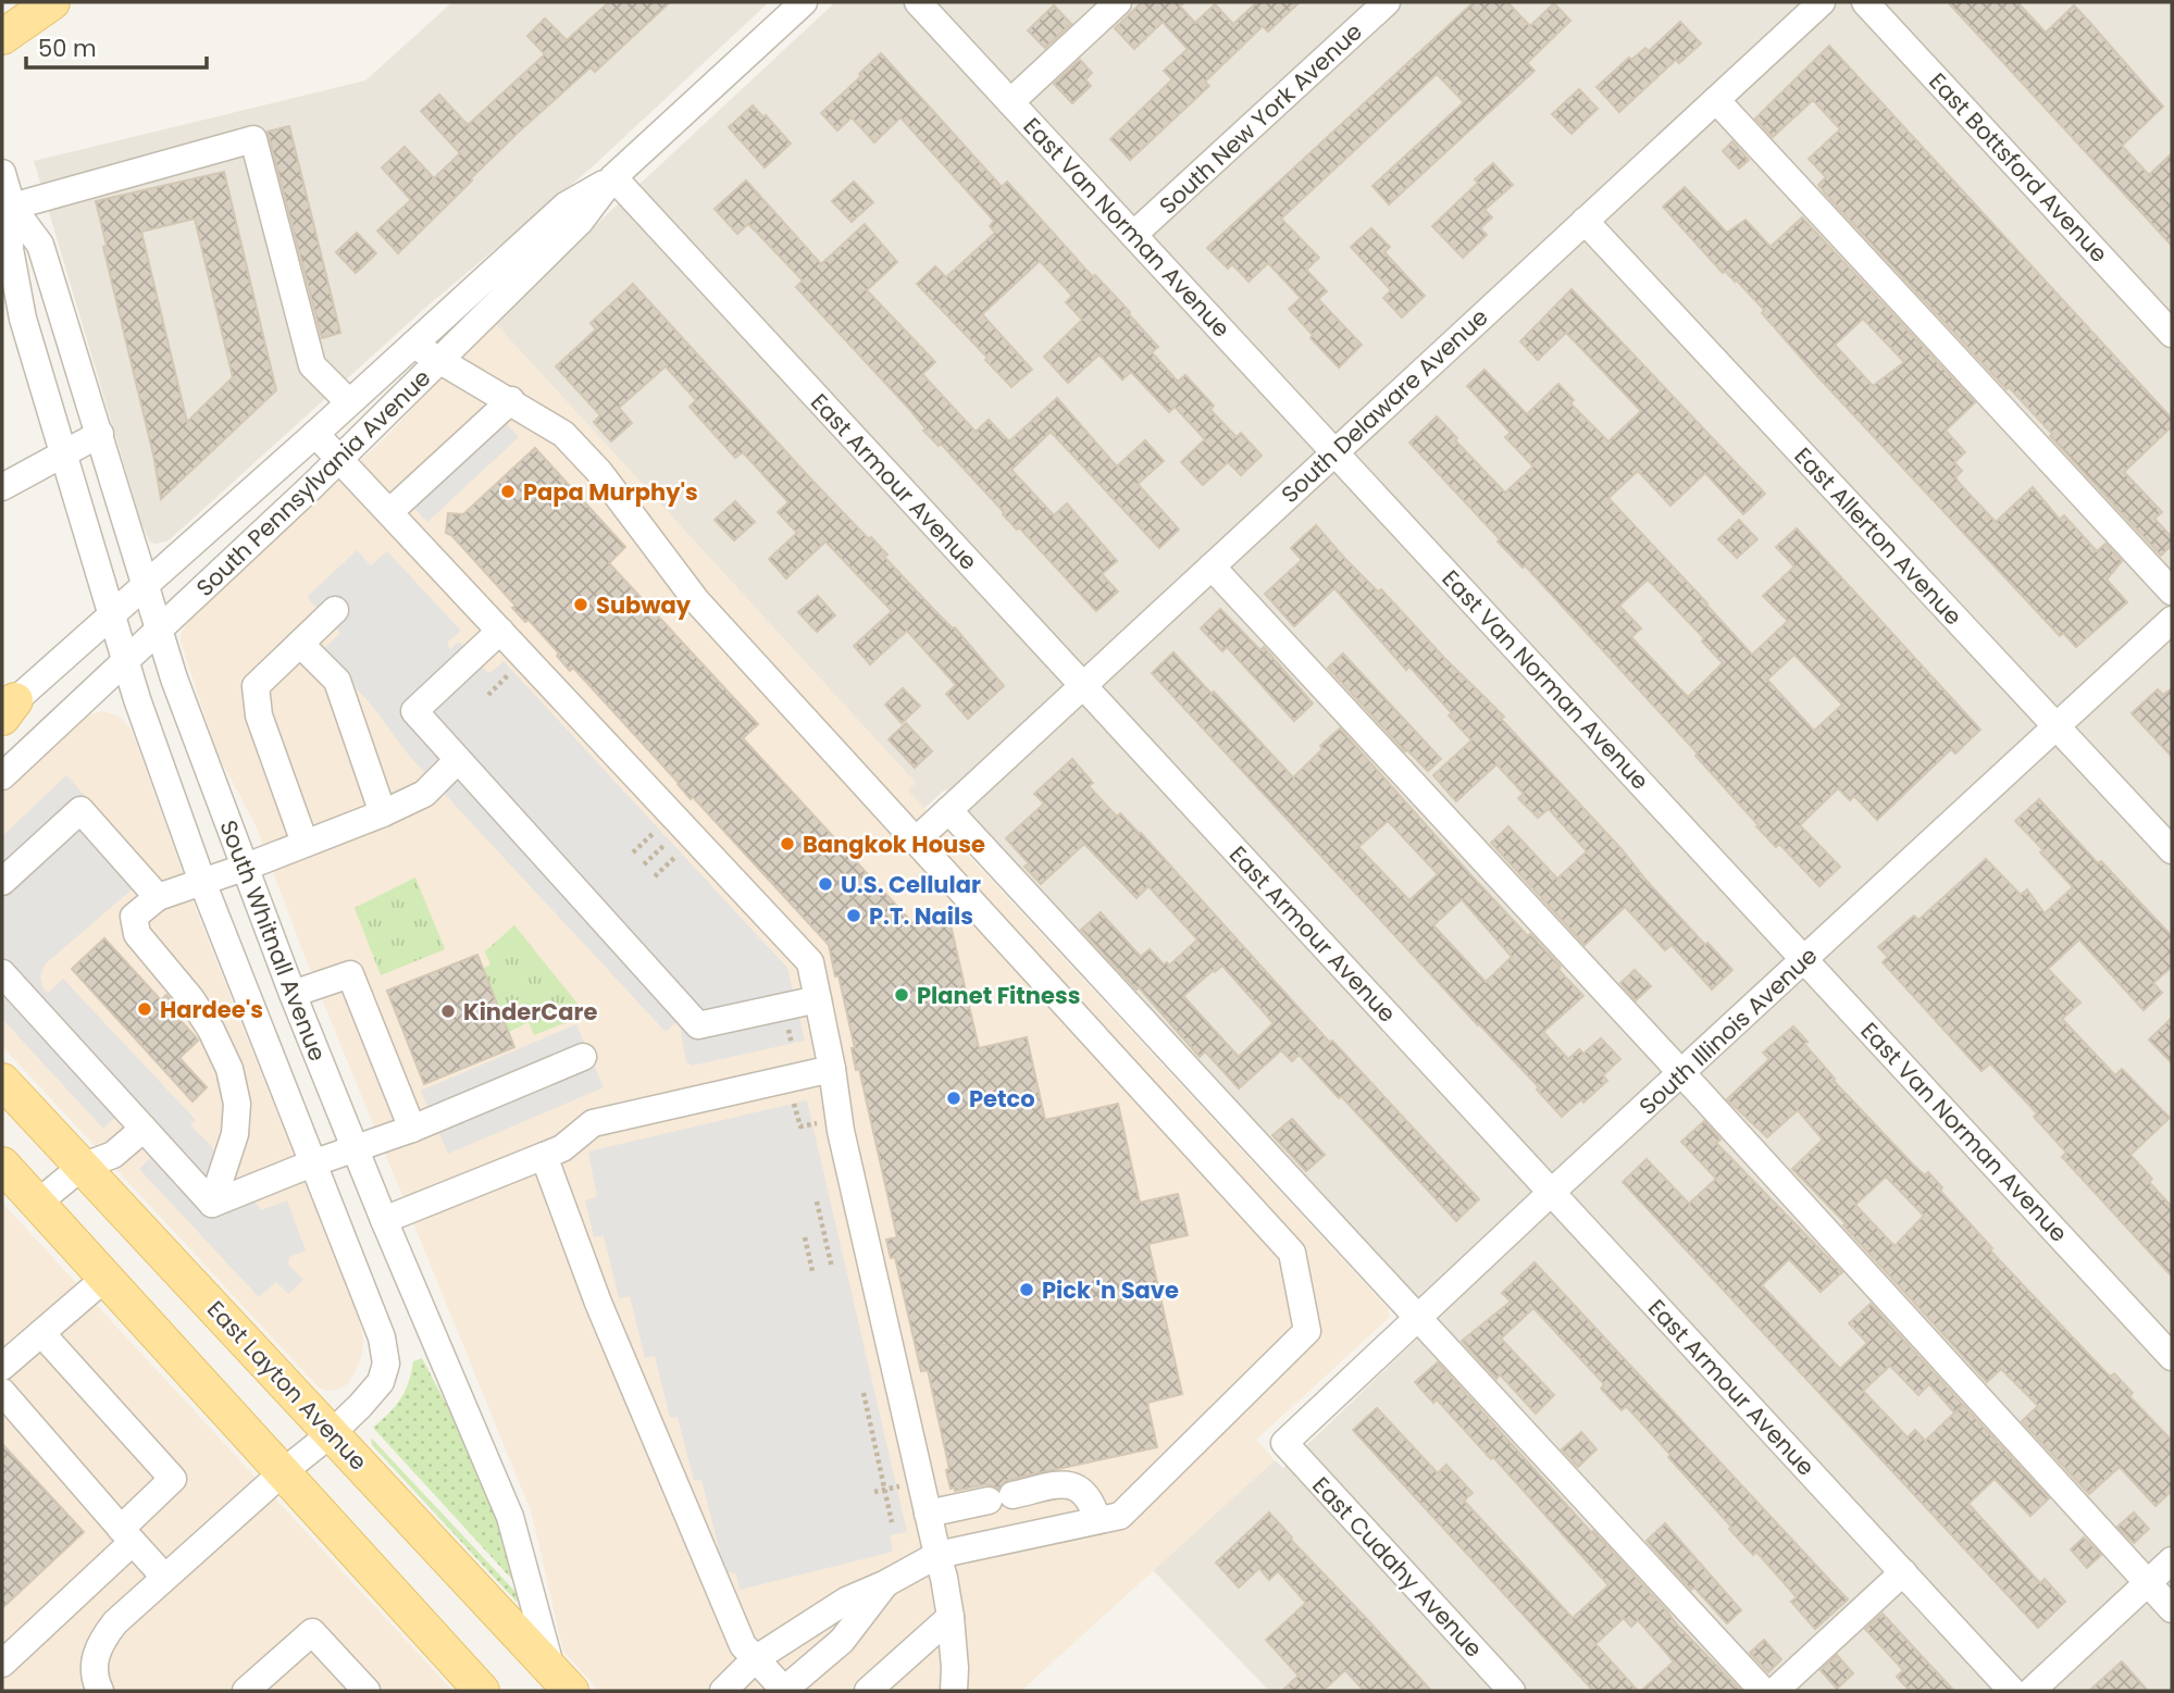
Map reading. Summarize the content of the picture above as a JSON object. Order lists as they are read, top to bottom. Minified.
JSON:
{"streets":{"main road":["East Layton Avenue"],"street":["South New York Avenue","East Bottsford Avenue","East Van Norman Avenue","South Delaware Avenue","East Armour Avenue","South Pennsylvania Avenue","East Allerton Avenue","South Whitnall Avenue","South Illinois Avenue","East Cudahy Avenue"]},"crossings":[["South New York Avenue","East Van Norman Avenue"],["East Van Norman Avenue","South Delaware Avenue"],["East Van Norman Avenue","South Illinois Avenue"],["South Delaware Avenue","East Armour Avenue"],["South Delaware Avenue","East Allerton Avenue"],["East Armour Avenue","South Pennsylvania Avenue"],["East Armour Avenue","South Illinois Avenue"],["South Pennsylvania Avenue","South Whitnall Avenue"],["East Allerton Avenue","South Illinois Avenue"],["South Whitnall Avenue","East Layton Avenue"],["South Illinois Avenue","East Cudahy Avenue"]],"places":["Papa Murphy's","Subway","Bangkok House","U.S. Cellular","P.T. Nails","Planet Fitness","Hardee's","KinderCare","Petco","Pick 'n Save"],"scale_bar":"50 m"}
